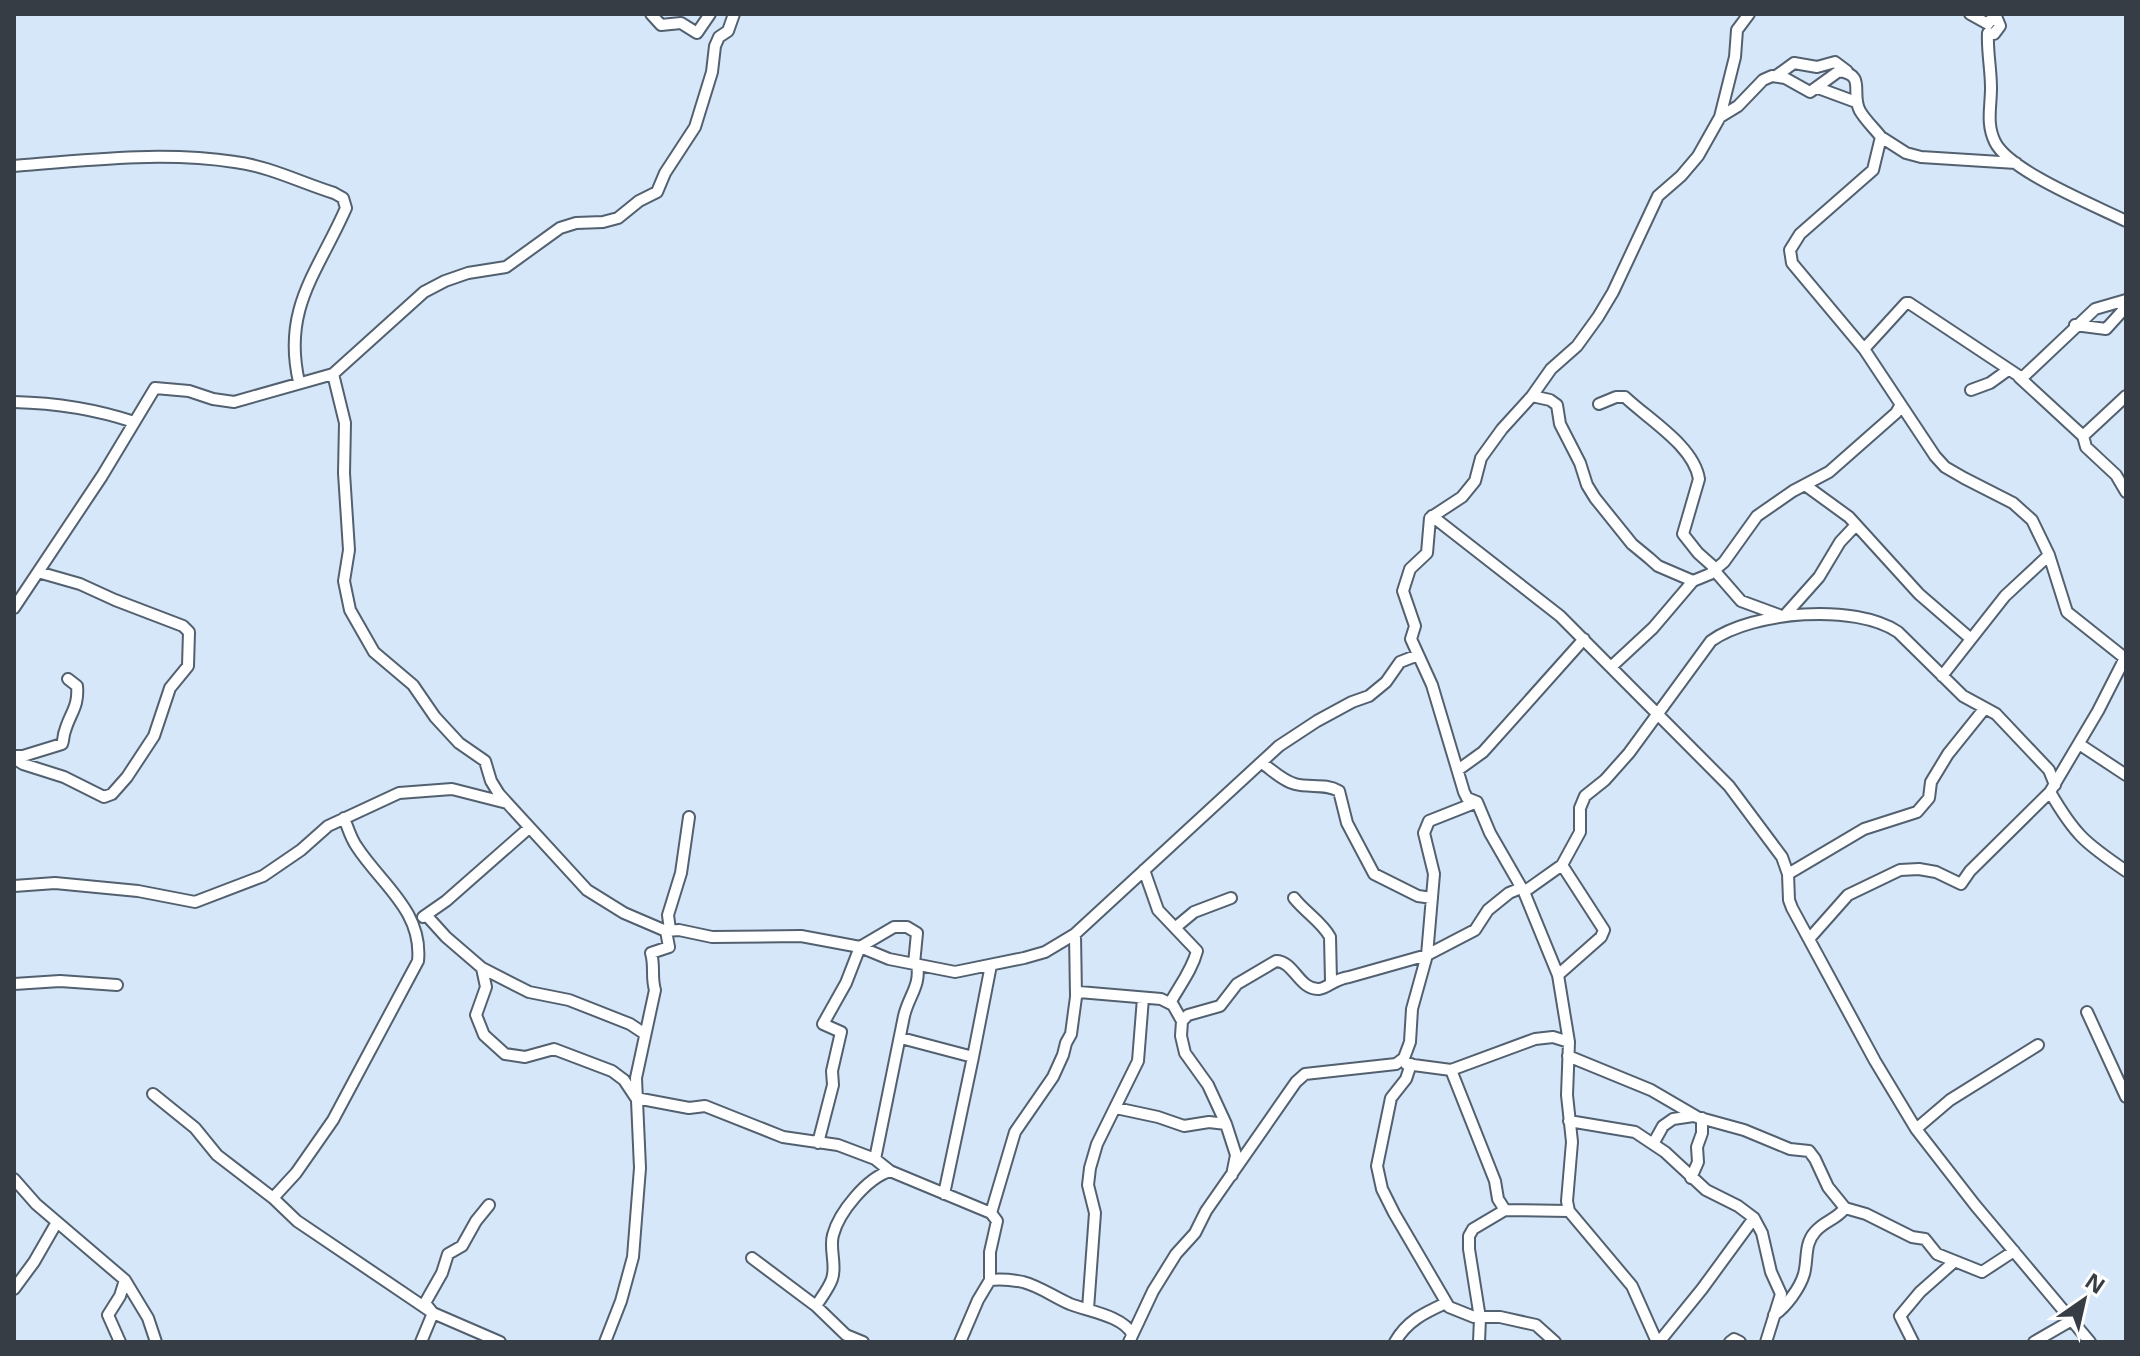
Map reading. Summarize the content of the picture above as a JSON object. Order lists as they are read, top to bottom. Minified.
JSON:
{"north":"top right"}
